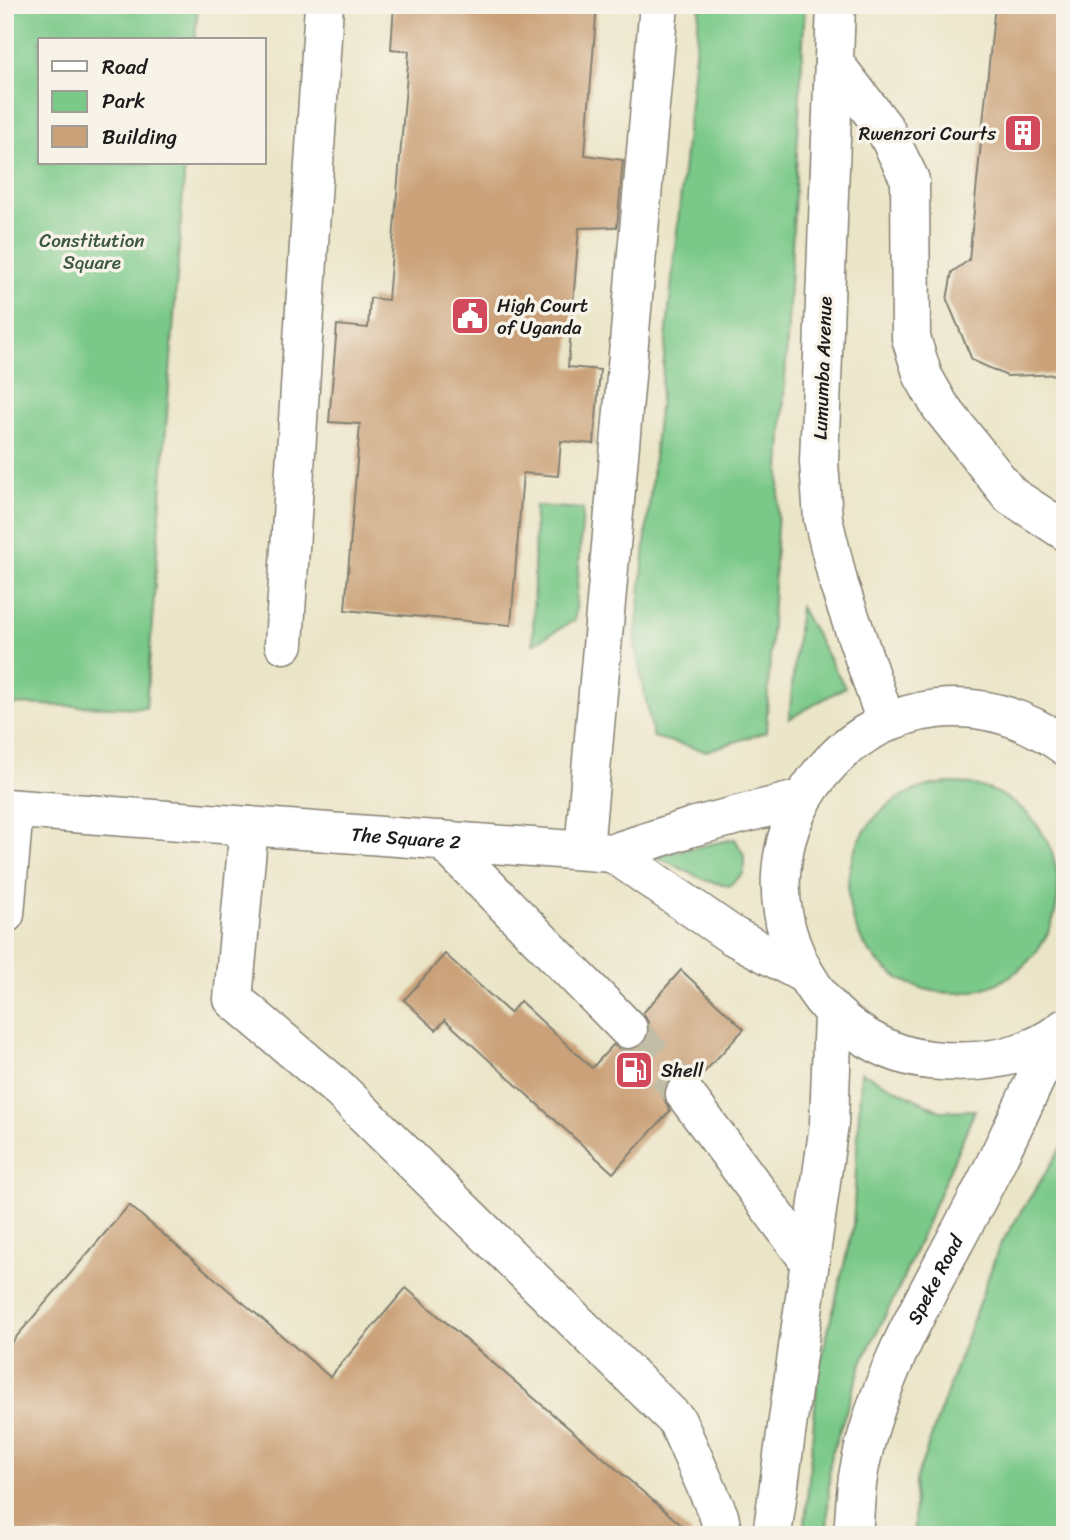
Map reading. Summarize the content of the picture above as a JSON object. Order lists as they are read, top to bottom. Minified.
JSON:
{"streets":{"main road":["Lumumba Avenue","The Square 2","Speke Road"]},"parks":["Constitution Square"],"places":{"building":["Rwenzori Courts"],"public building":["High Court of Uganda"],"fuel station":["Shell"]},"legend":["Road","Park","Building"]}
